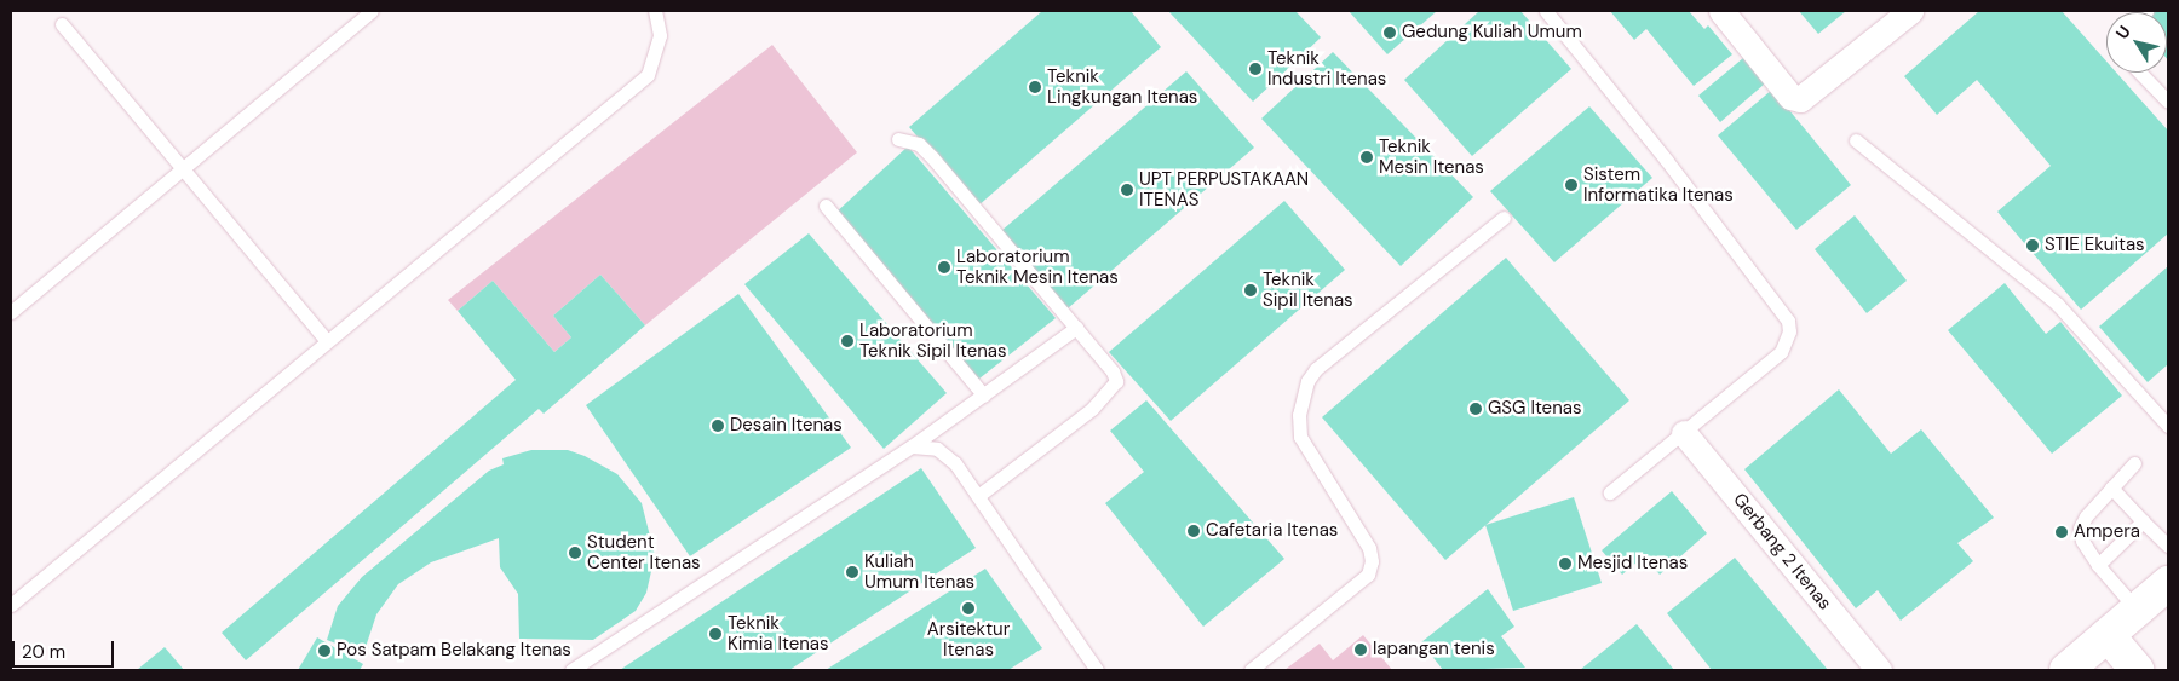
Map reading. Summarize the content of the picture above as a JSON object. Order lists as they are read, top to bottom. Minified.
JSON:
{"streets":{"street":["Gerbang 2 Itenas"]},"places":["Gedung Kuliah Umum","Teknik Industri Itenas","Teknik Lingkungan Itenas","Teknik Mesin Itenas","Sistem Informatika Itenas","UPT PERPUSTAKAAN ITENAS","STIE Ekuitas","Laboratorium Teknik Mesin Itenas","Teknik Sipil Itenas","Laboratorium Teknik Sipil Itenas","GSG Itenas","Desain Itenas","Cafetaria Itenas","Ampera","Student Center Itenas","Mesjid Itenas","Kuliah Umum Itenas","Arsitektur Itenas","Teknik Kimia Itenas","lapangan tenis","Pos Satpam Belakang Itenas"],"scale_bar":"20 m","north":"top left"}
